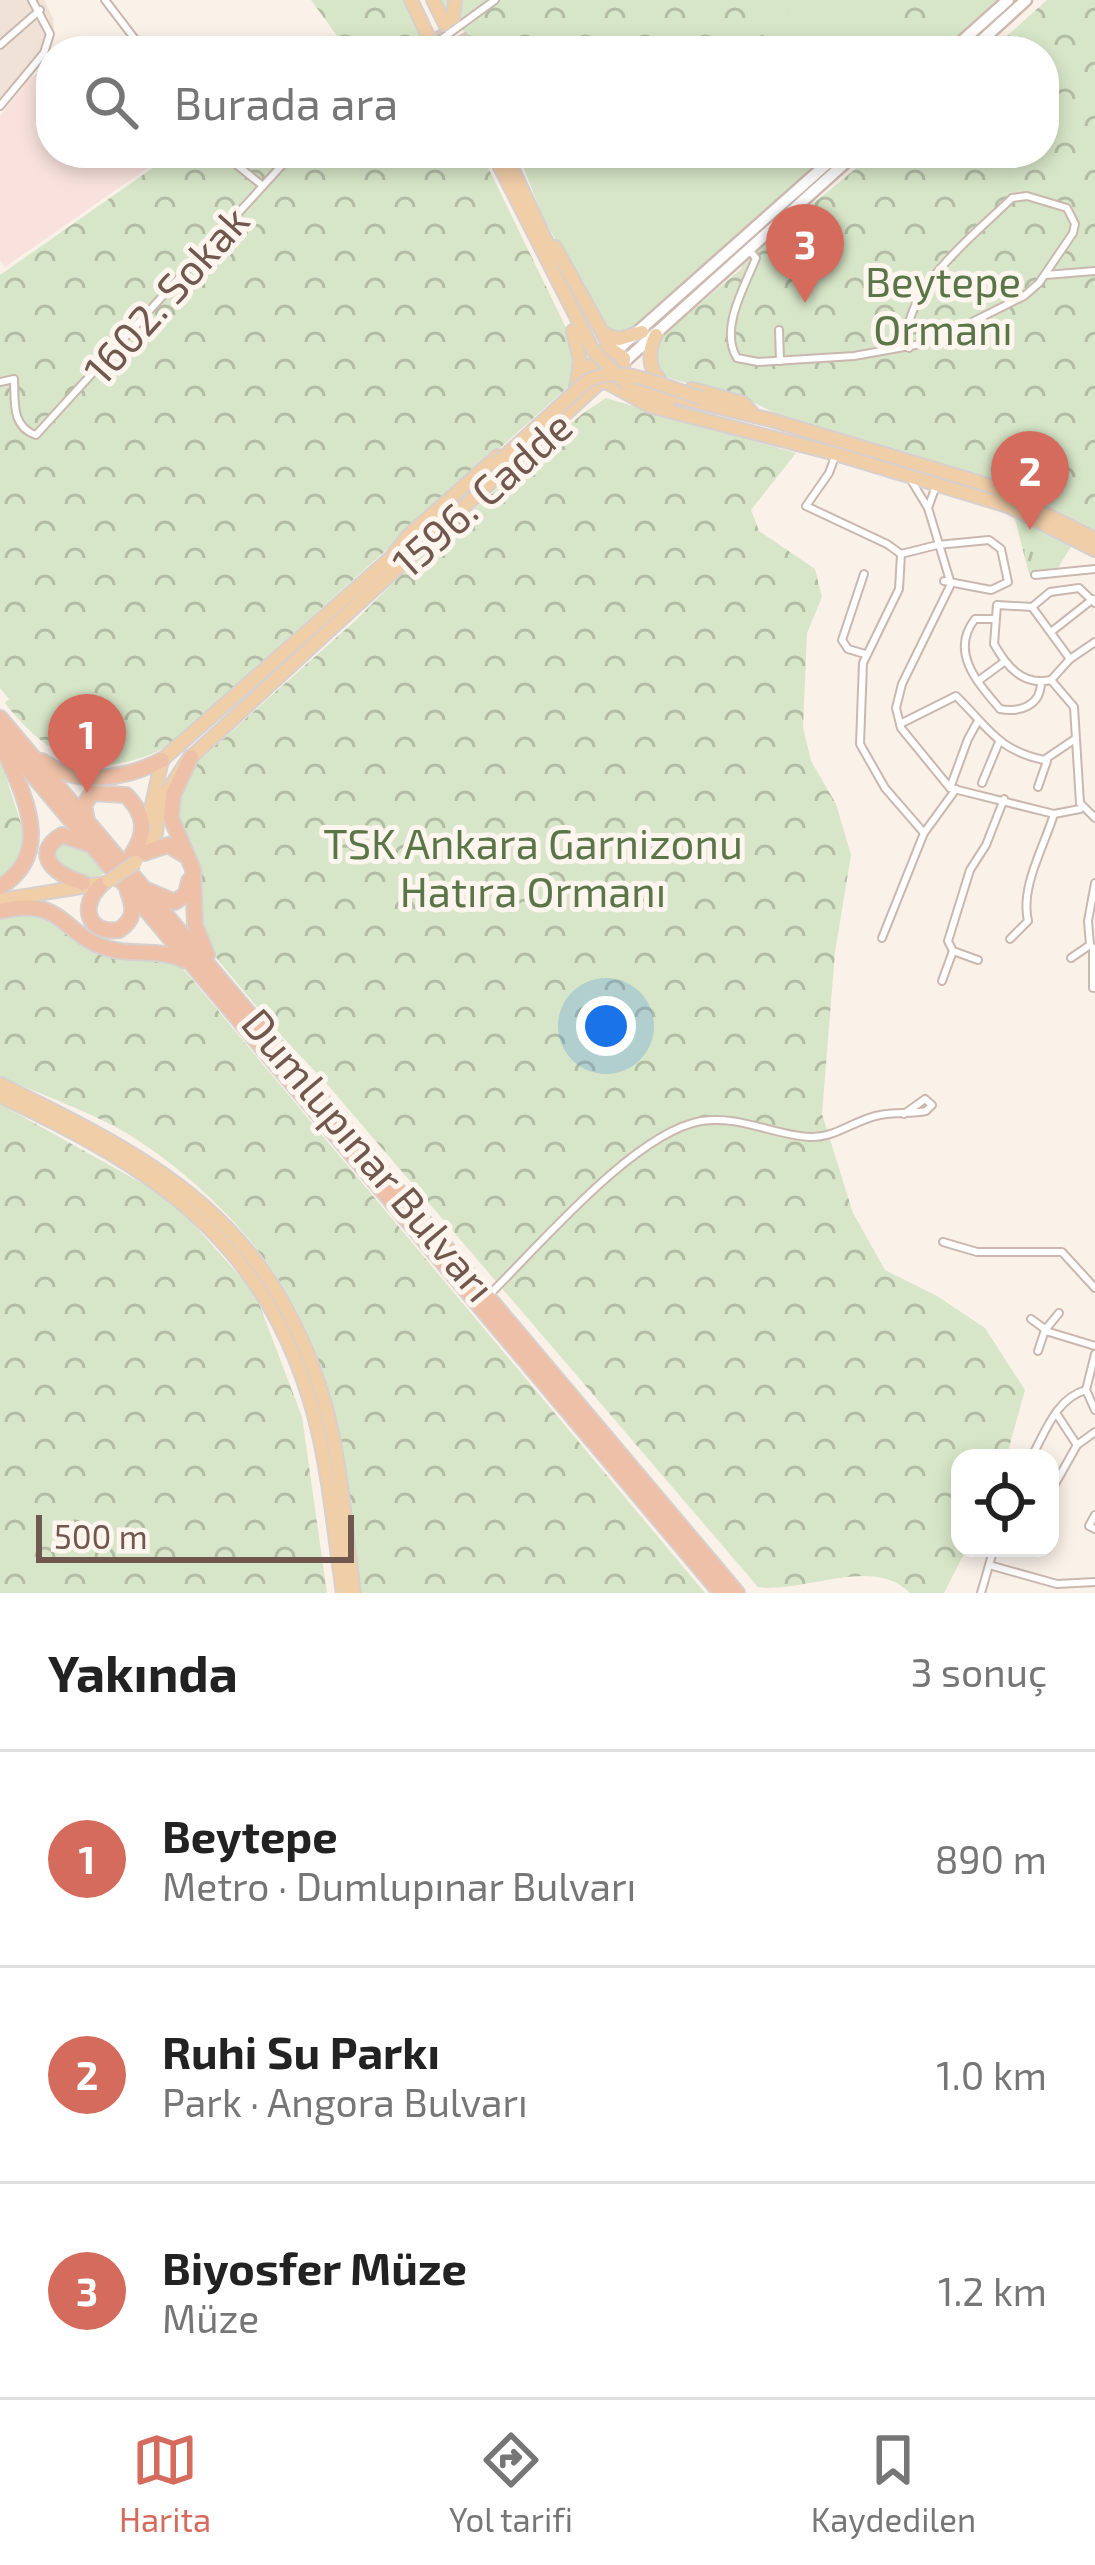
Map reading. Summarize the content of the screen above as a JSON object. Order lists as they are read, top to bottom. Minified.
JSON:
{"streets":{"highway":["Dumlupınar Bulvarı"],"main road":["1596. Cadde"],"street":["1602. Sokak"]},"parks":["Beytepe Ormanı","TSK Ankara Garnizonu Hatıra Ormanı"],"scale_bar":"500 m","page":{"search":"Burada ara","pins":["3","2","1"],"scale":"500 m","heading":["Yakında","3 sonuç"],"list":[{"mark":"1","name":"Beytepe","note":"Metro · Dumlupınar Bulvarı","value":"890 m"},{"mark":"2","name":"Ruhi Su Parkı","note":"Park · Angora Bulvarı","value":"1.0 km"},{"mark":"3","name":"Biyosfer Müze","note":"Müze","value":"1.2 km"}],"nav":["Harita","Yol tarifi","Kaydedilen"]}}
